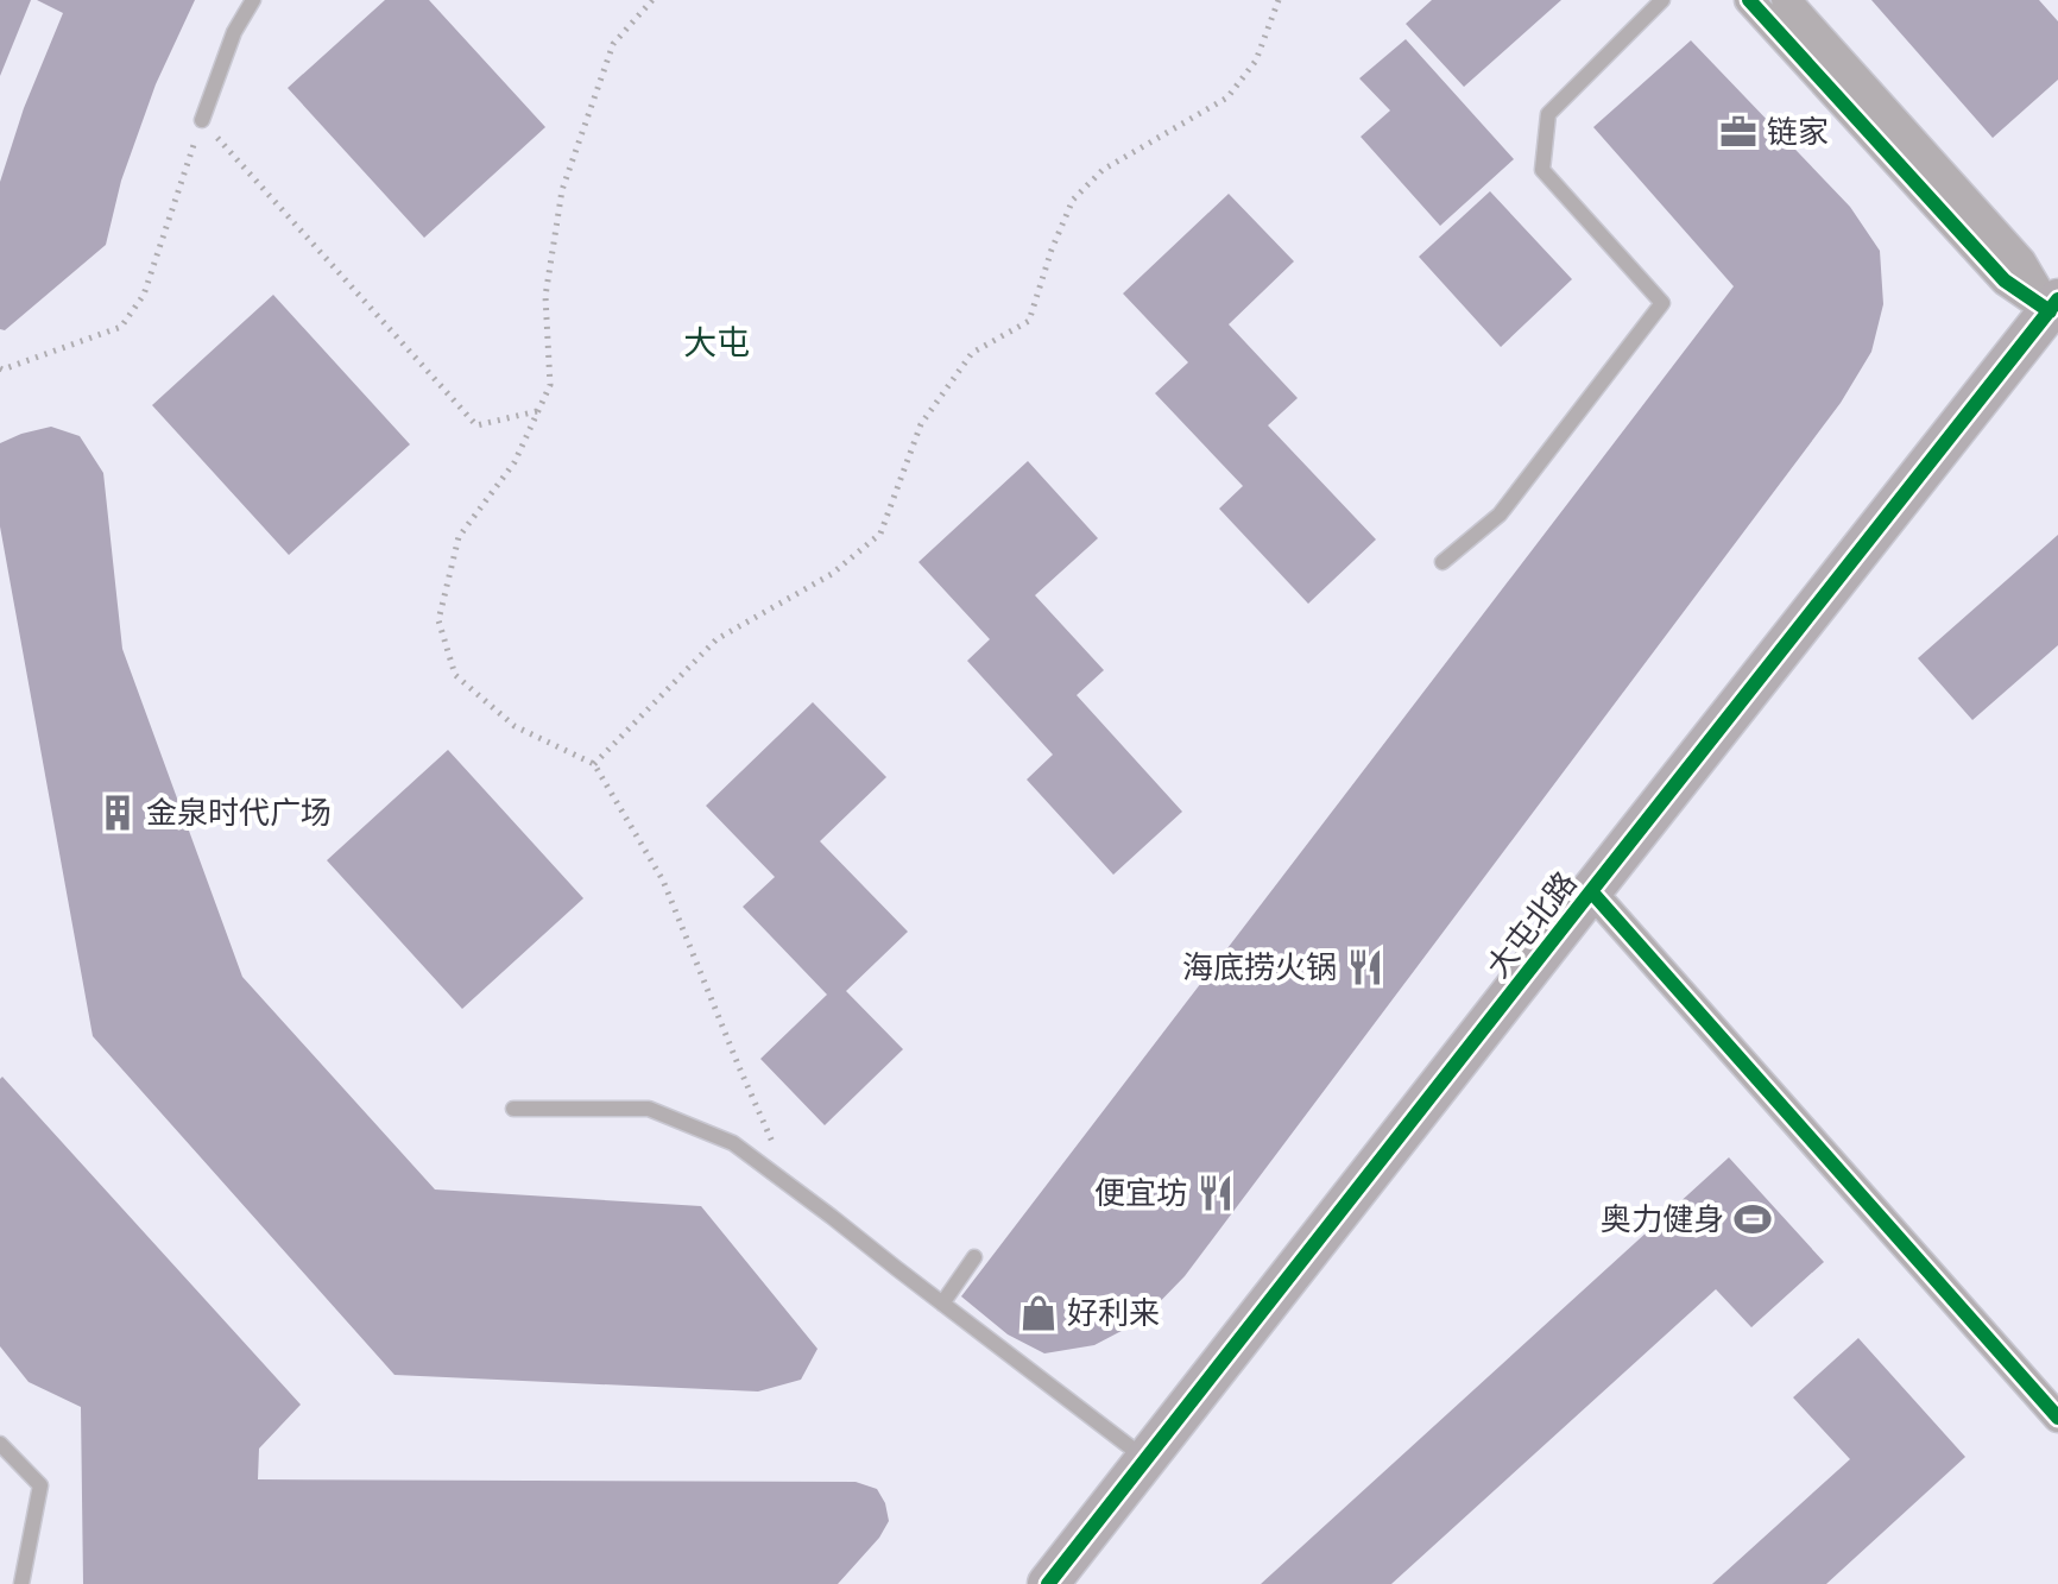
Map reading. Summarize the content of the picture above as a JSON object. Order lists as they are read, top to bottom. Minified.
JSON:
{"streets":{"street":["大屯北路"]},"districts":["大屯"],"places":{"office":["链家"],"building":["金泉时代广场"],"restaurant":["海底捞火锅","便宜坊"],"sports":["奥力健身"],"shop":["好利来"]}}
